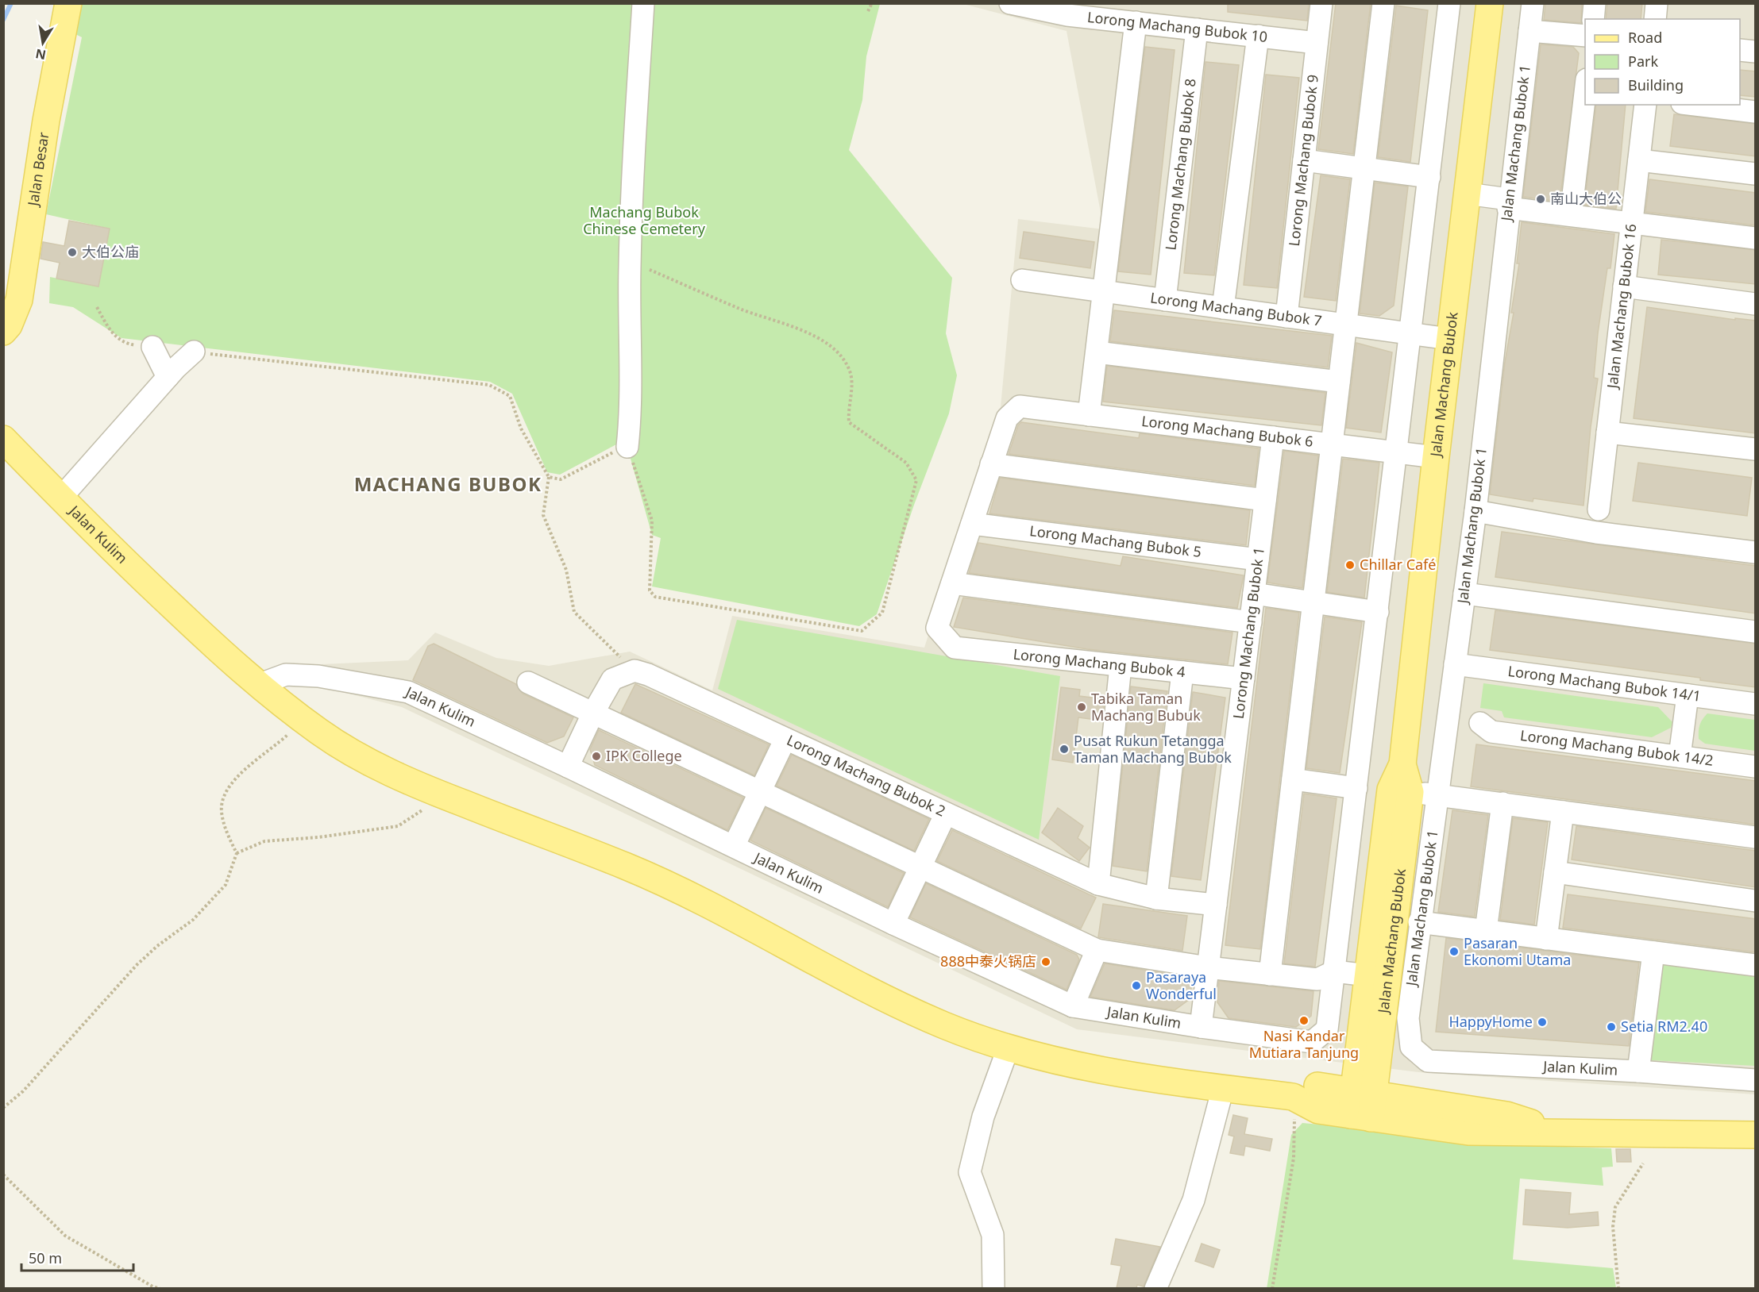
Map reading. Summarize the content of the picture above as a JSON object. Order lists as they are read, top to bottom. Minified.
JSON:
{"streets":{"main road":["Jalan Besar","Jalan Machang Bubok","Jalan Kulim"],"street":["Lorong Machang Bubok 10","Jalan Machang Bubok 1","Lorong Machang Bubok 9","Lorong Machang Bubok 8","Jalan Machang Bubok 16","Lorong Machang Bubok 7","Lorong Machang Bubok 6","Lorong Machang Bubok 5","Lorong Machang Bubok 1","Lorong Machang Bubok 4","Lorong Machang Bubok 14/1","Lorong Machang Bubok 14/2","Lorong Machang Bubok 2"]},"crossings":[["Lorong Machang Bubok 10","Lorong Machang Bubok 9"],["Lorong Machang Bubok 10","Lorong Machang Bubok 8"],["Jalan Machang Bubok 1","Jalan Kulim"],["Jalan Machang Bubok 1","Lorong Machang Bubok 14/1"],["Lorong Machang Bubok 9","Lorong Machang Bubok 7"],["Lorong Machang Bubok 8","Lorong Machang Bubok 7"],["Lorong Machang Bubok 7","Jalan Machang Bubok"],["Jalan Machang Bubok","Lorong Machang Bubok 6"],["Jalan Machang Bubok","Jalan Kulim"],["Lorong Machang Bubok 6","Lorong Machang Bubok 1"],["Jalan Kulim","Lorong Machang Bubok 1"],["Lorong Machang Bubok 5","Lorong Machang Bubok 1"],["Lorong Machang Bubok 1","Lorong Machang Bubok 4"],["Lorong Machang Bubok 1","Lorong Machang Bubok 2"]],"districts":["MACHANG BUBOK"],"parks":["Machang Bubok Chinese Cemetery"],"places":["南山大伯公","大伯公庙","Chillar Café","Tabika Taman Machang Bubuk","Pusat Rukun Tetangga Taman Machang Bubok","IPK College","Pasaran Ekonomi Utama","888中泰火锅店","Pasaraya Wonderful","Nasi Kandar Mutiara Tanjung","HappyHome","Setia RM2.40"],"legend":["Road","Park","Building"],"scale_bar":"50 m","north":"bottom"}
